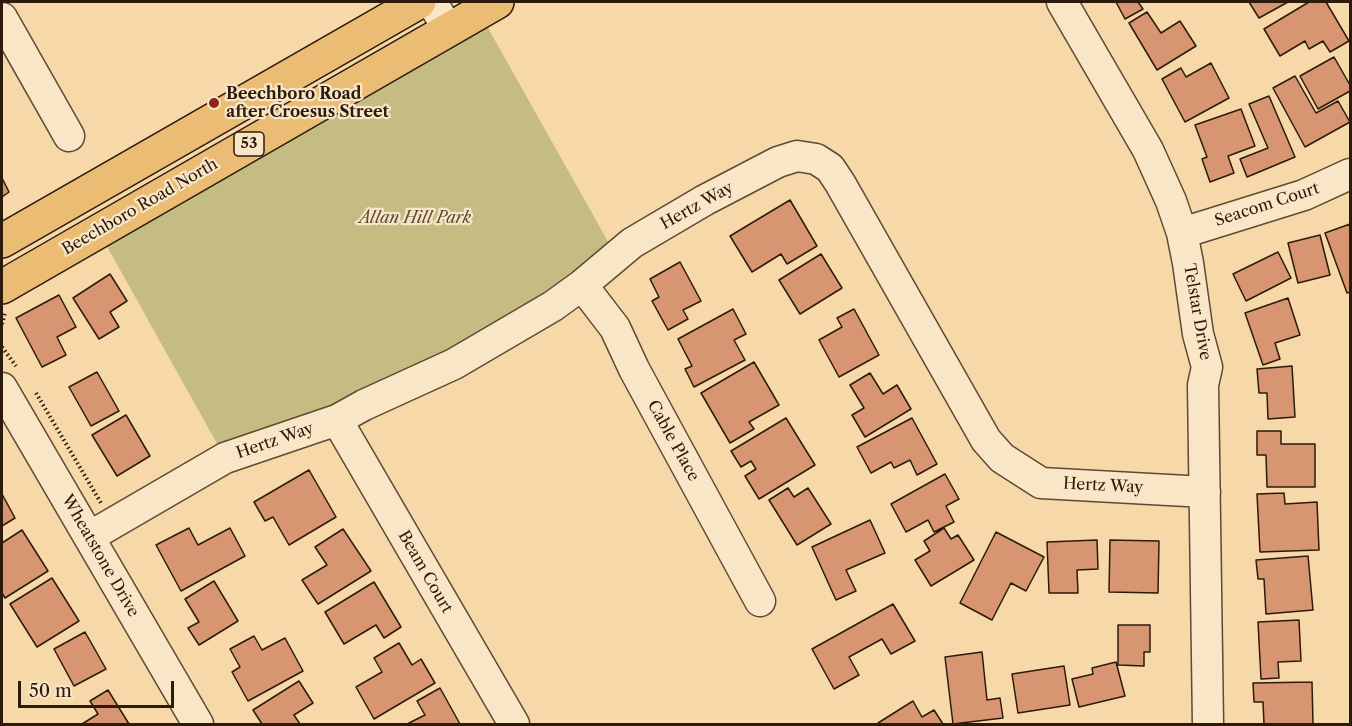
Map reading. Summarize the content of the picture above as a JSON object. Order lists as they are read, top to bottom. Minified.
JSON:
{"streets":{"main road":["53","Beechboro Road North"],"street":["Seacom Court","Hertz Way","Telstar Drive","Cable Place","Wheatstone Drive","Beam Court"]},"crossings":[["Seacom Court","Telstar Drive"],["Hertz Way","Telstar Drive"],["Hertz Way","Cable Place"],["Hertz Way","Wheatstone Drive"],["Hertz Way","Beam Court"]],"parks":["Allan Hill Park"],"places":["Beechboro Road after Croesus Street"],"scale_bar":"50 m"}
